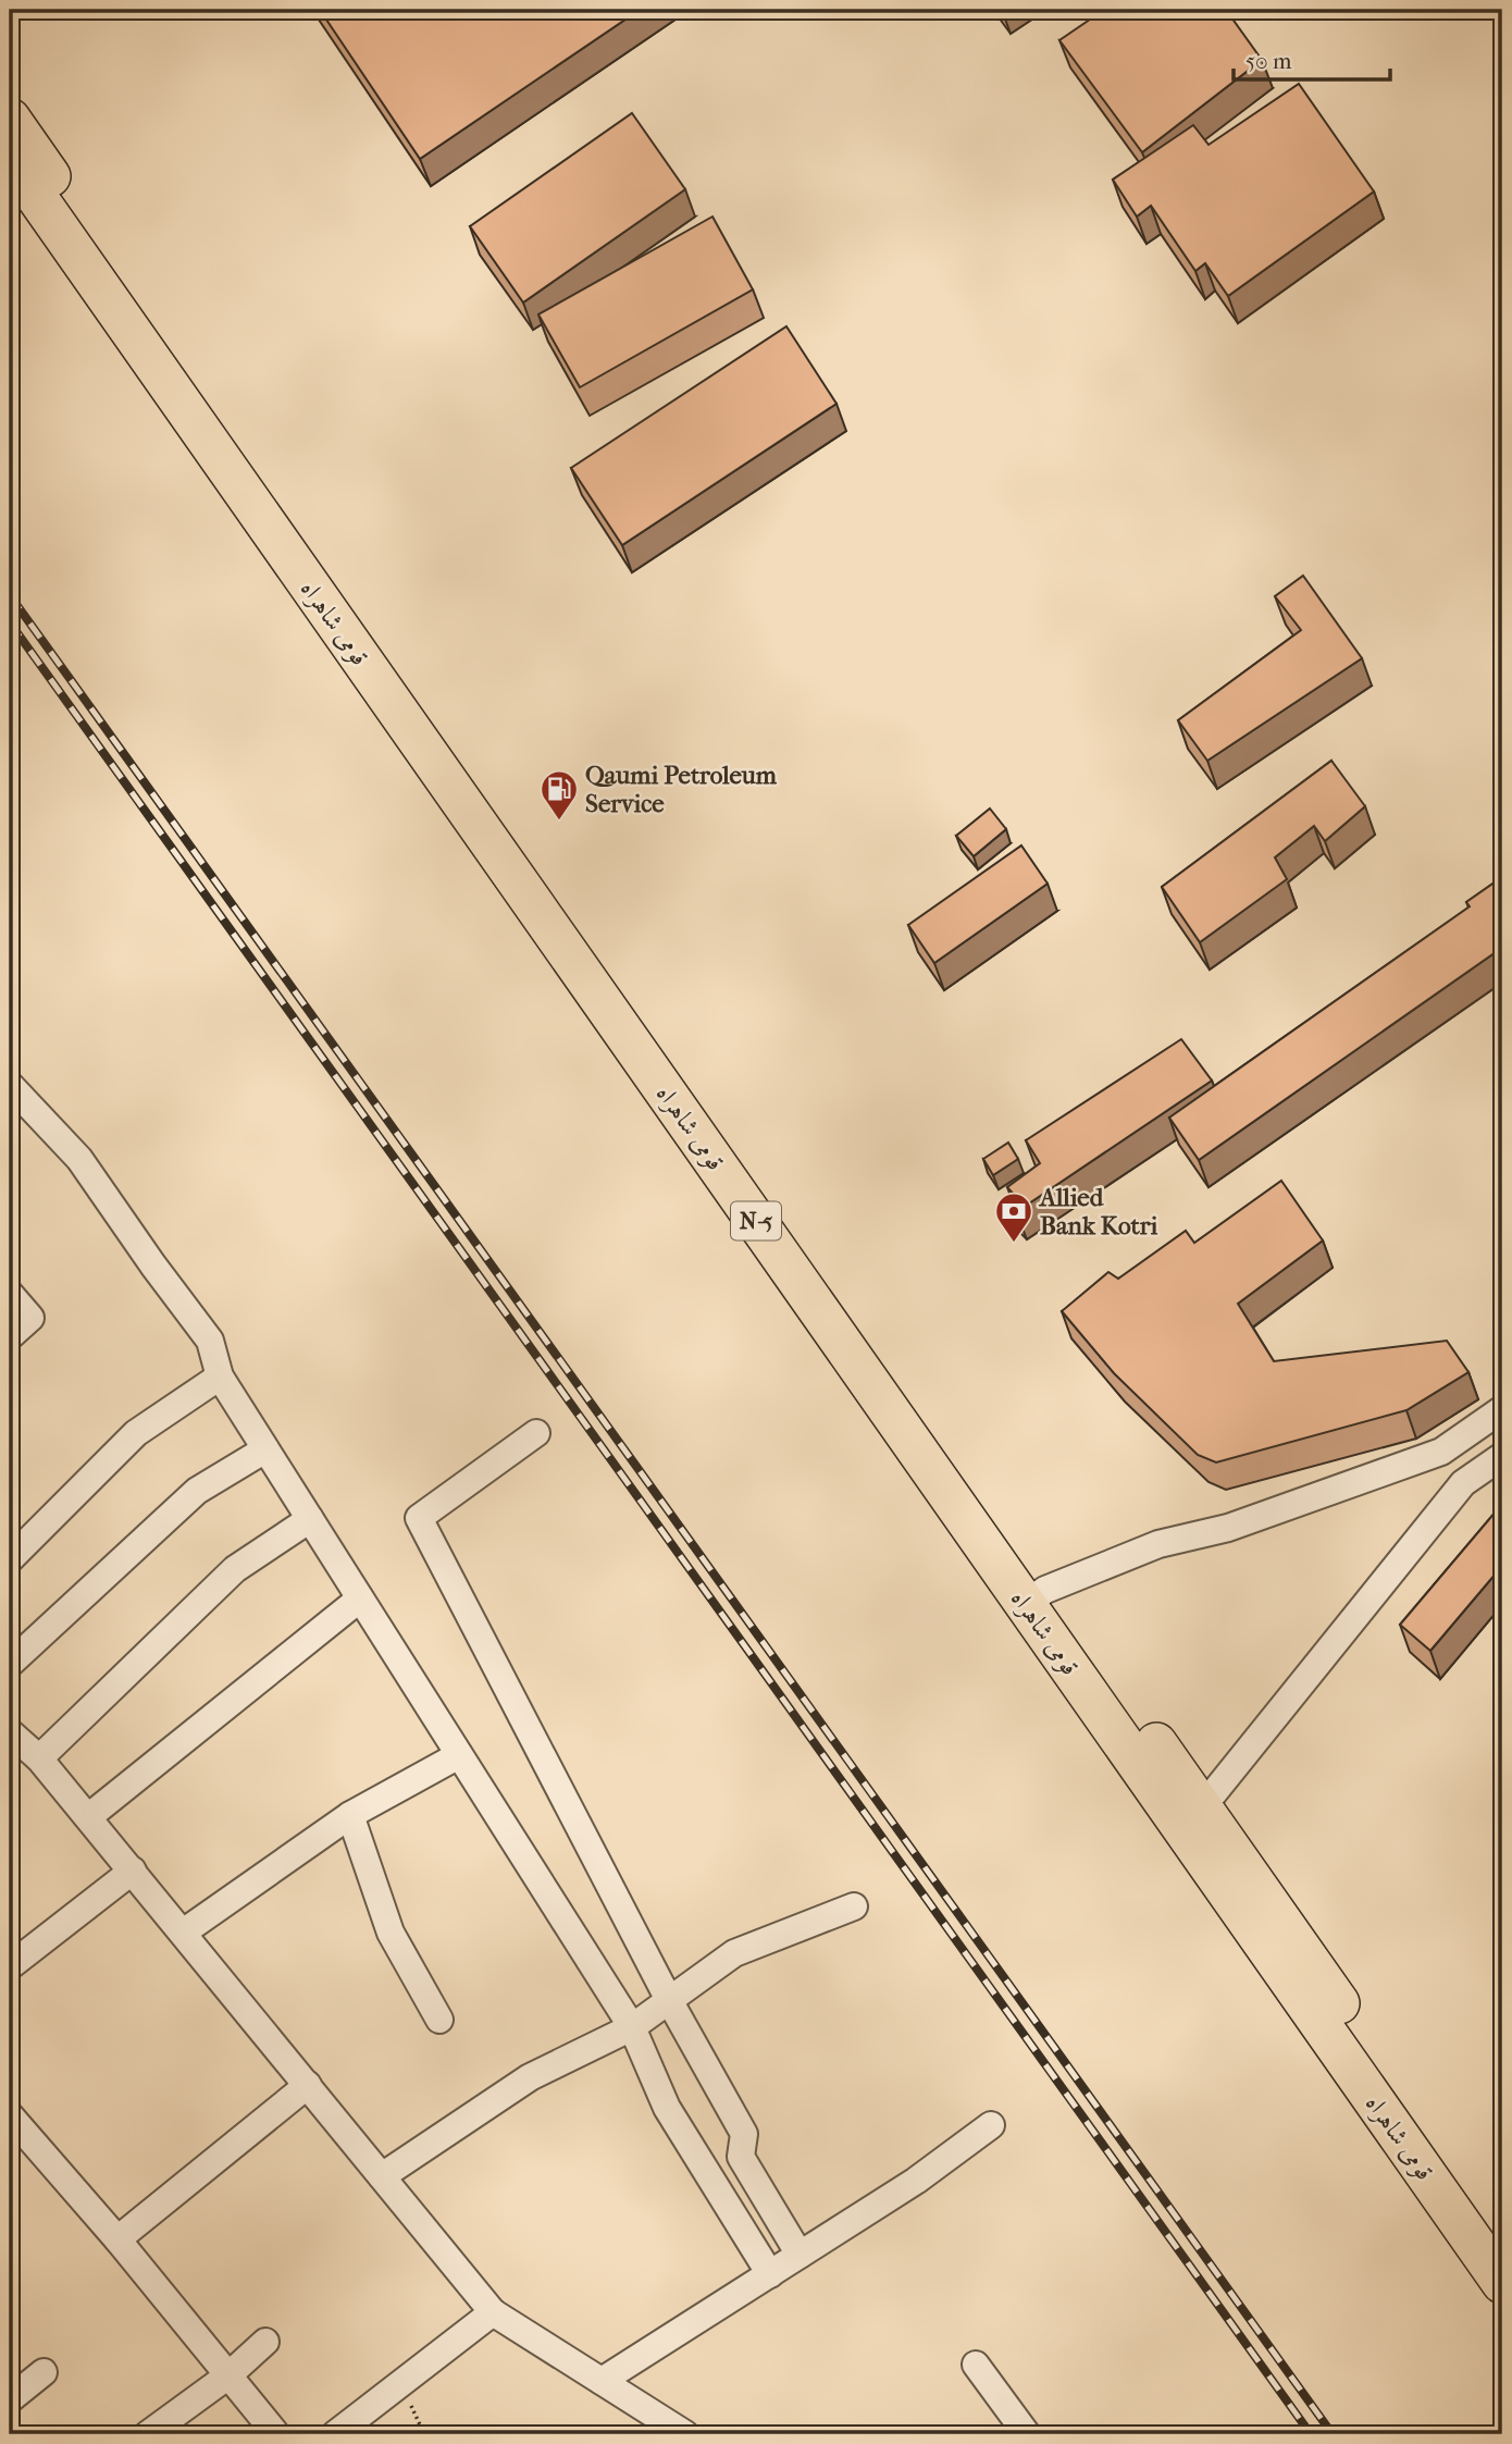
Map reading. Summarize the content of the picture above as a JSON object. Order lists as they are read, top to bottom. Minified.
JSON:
{"streets":{"highway":["قومی شاہراہ","N-5"]},"places":{"fuel station":["Qaumi Petroleum Service"],"bank":["Allied Bank Kotri"]},"scale_bar":"50 m"}
